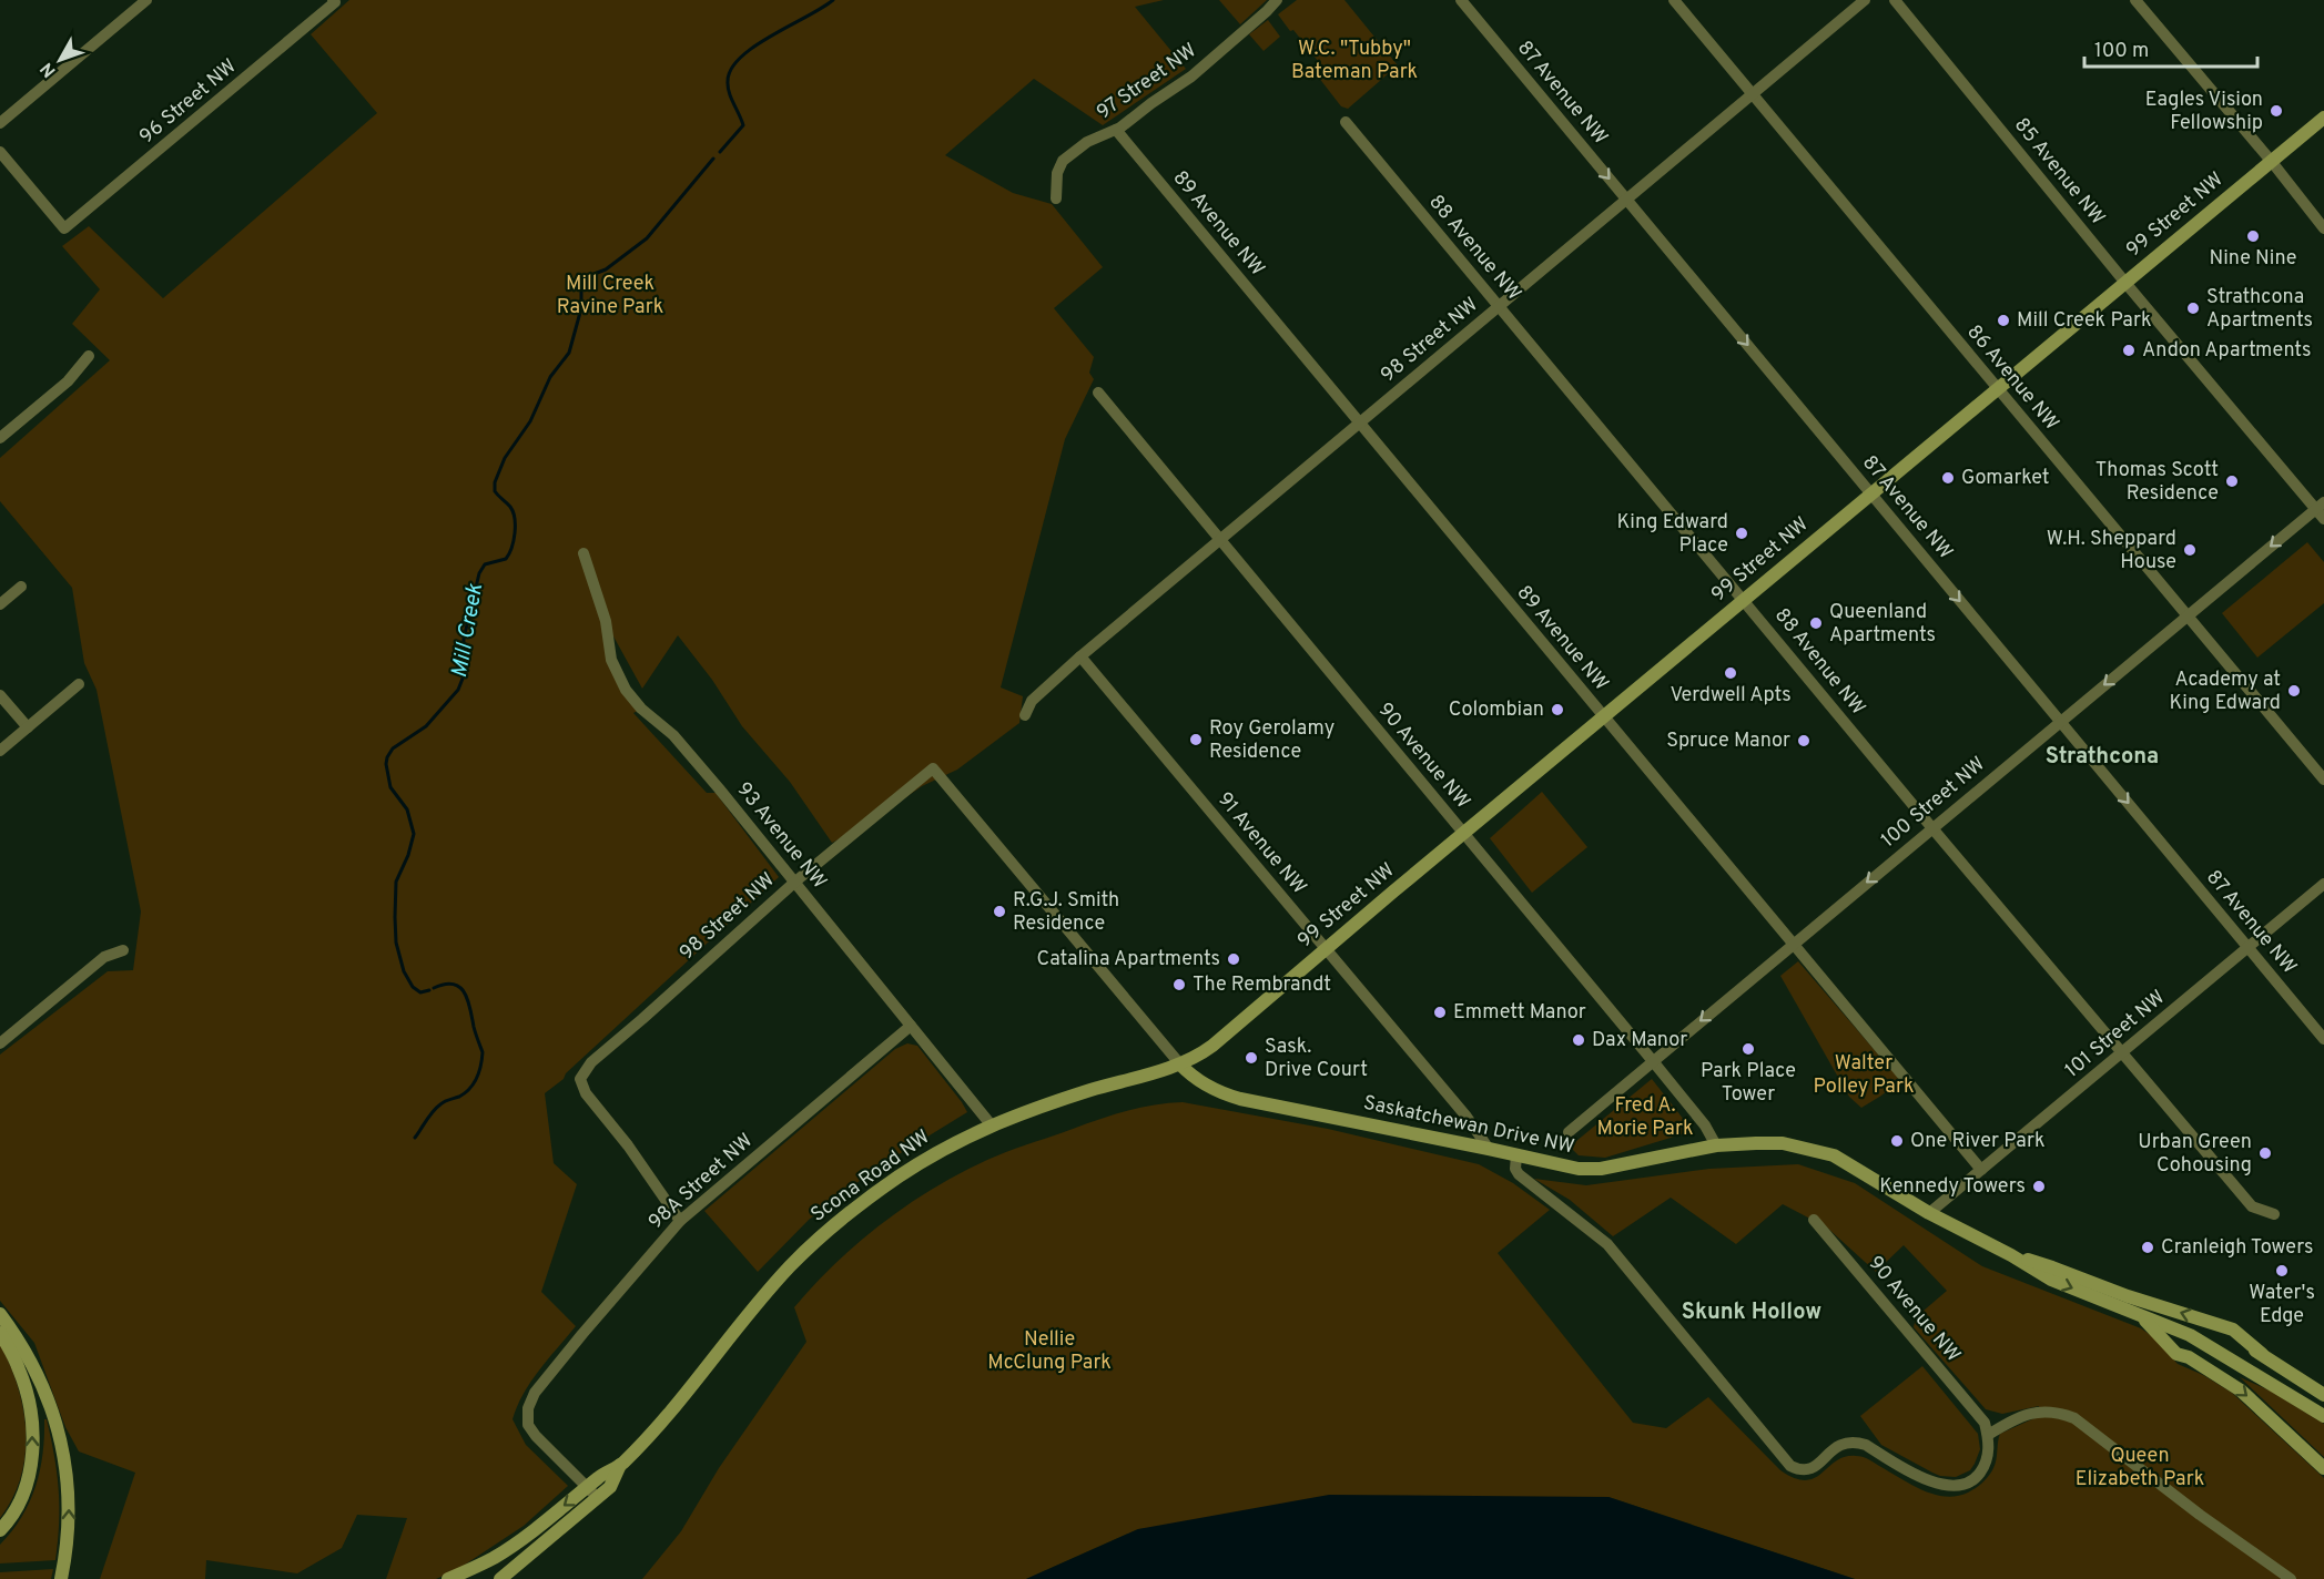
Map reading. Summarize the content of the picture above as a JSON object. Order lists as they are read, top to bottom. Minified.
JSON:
{"streets":{"main road":["99 Street NW","Saskatchewan Drive NW","Scona Road NW"],"street":["97 Street NW","87 Avenue NW","96 Street NW","85 Avenue NW","89 Avenue NW","88 Avenue NW","98 Street NW","86 Avenue NW","90 Avenue NW","100 Street NW","93 Avenue NW","91 Avenue NW","101 Street NW","98A Street NW"]},"crossings":[["97 Street NW","89 Avenue NW"],["87 Avenue NW","99 Street NW"],["87 Avenue NW","98 Street NW"],["87 Avenue NW","100 Street NW"],["87 Avenue NW","101 Street NW"],["85 Avenue NW","99 Street NW"],["85 Avenue NW","100 Street NW"],["99 Street NW","89 Avenue NW"],["99 Street NW","88 Avenue NW"],["99 Street NW","86 Avenue NW"],["99 Street NW","90 Avenue NW"],["99 Street NW","91 Avenue NW"],["99 Street NW","Scona Road NW"],["89 Avenue NW","98 Street NW"],["89 Avenue NW","100 Street NW"],["89 Avenue NW","101 Street NW"],["88 Avenue NW","98 Street NW"],["88 Avenue NW","100 Street NW"],["88 Avenue NW","101 Street NW"],["98 Street NW","86 Avenue NW"],["98 Street NW","90 Avenue NW"],["98 Street NW","93 Avenue NW"],["98 Street NW","91 Avenue NW"],["98 Street NW","Saskatchewan Drive NW"],["98 Street NW","Scona Road NW"],["98 Street NW","98A Street NW"],["86 Avenue NW","100 Street NW"],["90 Avenue NW","100 Street NW"],["90 Avenue NW","Saskatchewan Drive NW"],["93 Avenue NW","Scona Road NW"],["93 Avenue NW","98A Street NW"],["91 Avenue NW","Saskatchewan Drive NW"],["101 Street NW","Saskatchewan Drive NW"],["Saskatchewan Drive NW","Scona Road NW"],["Scona Road NW","98A Street NW"]],"one_way":["87 Avenue NW","100 Street NW"],"districts":["Strathcona","Skunk Hollow"],"water":["Mill Creek"],"parks":["W.C. \"Tubby\" Bateman Park","Mill Creek Ravine Park","Walter Polley Park","Fred A. Morie Park","Nellie McClung Park","Queen Elizabeth Park"],"places":["Eagles Vision Fellowship","Nine Nine","Strathcona Apartments","Mill Creek Park","Andon Apartments","Gomarket","Thomas Scott Residence","King Edward Place","W.H. Sheppard House","Queenland Apartments","Verdwell Apts","Academy at King Edward","Colombian","Roy Gerolamy Residence","Spruce Manor","R.G.J. Smith Residence","Catalina Apartments","The Rembrandt","Emmett Manor","Dax Manor","Park Place Tower","Sask. Drive Court","One River Park","Urban Green Cohousing","Kennedy Towers","Cranleigh Towers","Water's Edge"],"scale_bar":"100 m","north":"bottom left"}
